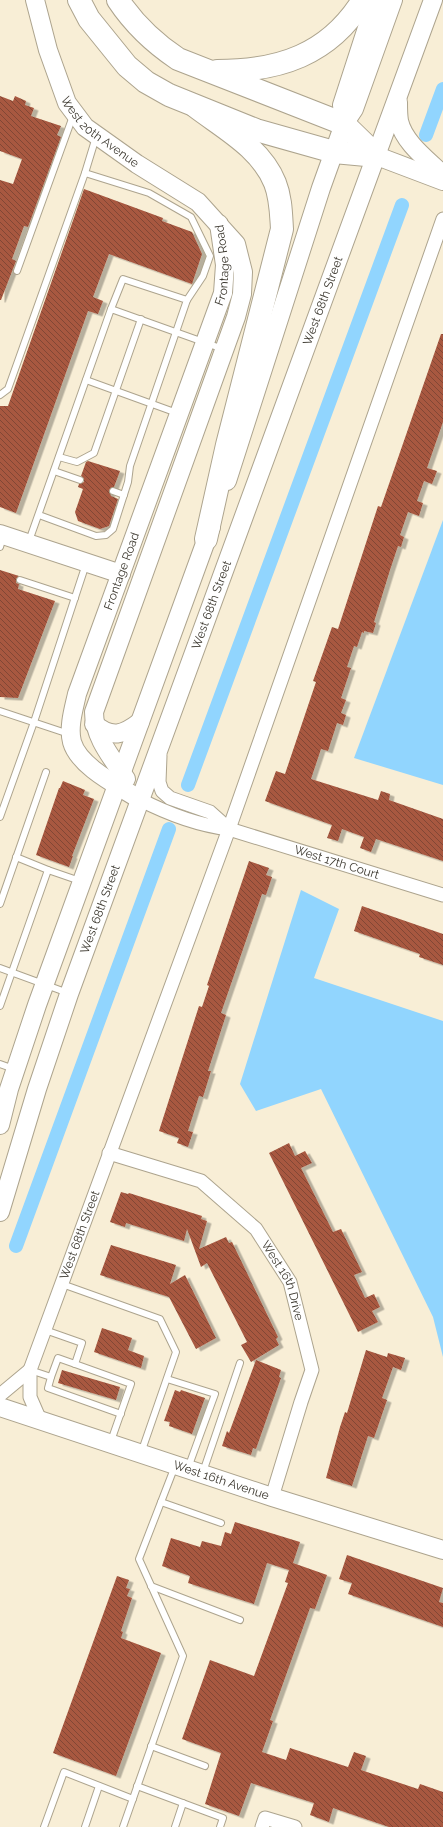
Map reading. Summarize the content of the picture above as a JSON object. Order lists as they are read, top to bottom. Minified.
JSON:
{"streets":{"main road":["West 20th Avenue","Frontage Road","West 68th Street","West 16th Avenue"],"street":["West 17th Court","West 16th Drive"]},"crossings":[["West 20th Avenue","Frontage Road"],["West 68th Street","West 17th Court"],["West 68th Street","West 16th Drive"],["West 68th Street","West 16th Avenue"],["West 16th Drive","West 16th Avenue"]]}
